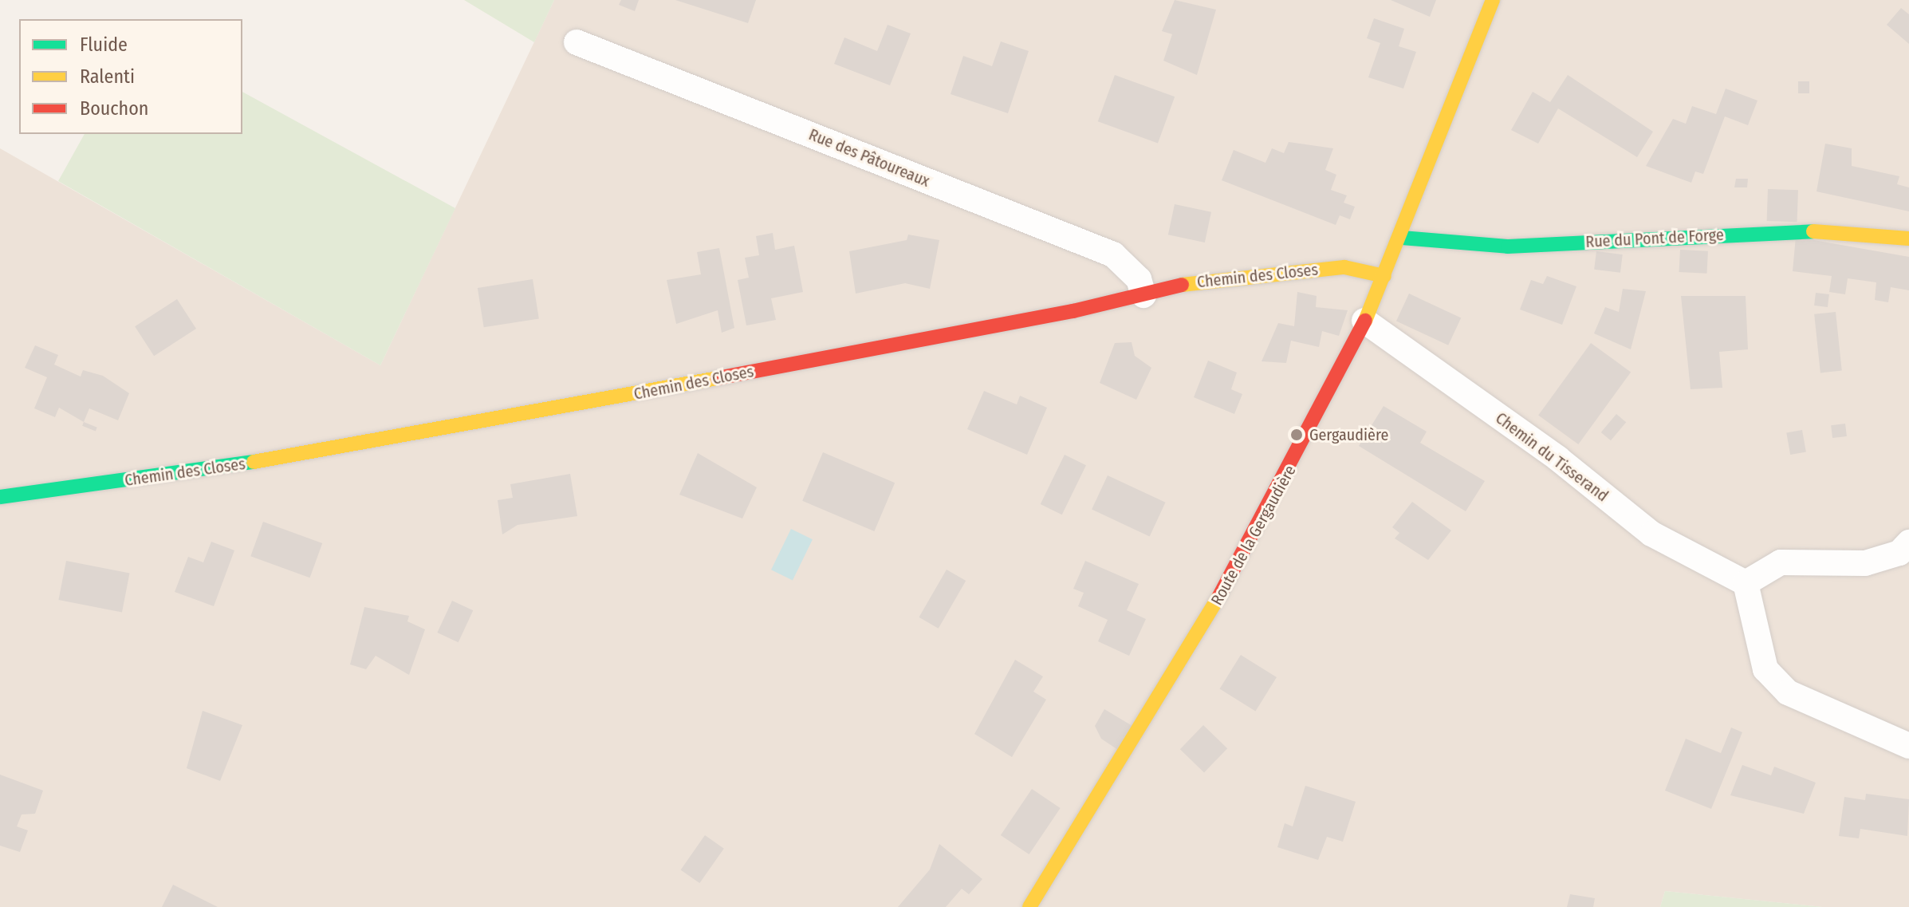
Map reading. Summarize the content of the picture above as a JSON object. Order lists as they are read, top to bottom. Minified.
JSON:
{"streets":{"street":["Rue des Pâtoureaux","Rue du Pont de Forge","Chemin des Closes","Chemin du Tisserand","Route de la Gergaudière"]},"crossings":[["Rue des Pâtoureaux","Chemin des Closes"],["Rue du Pont de Forge","Route de la Gergaudière"],["Chemin des Closes","Route de la Gergaudière"],["Chemin du Tisserand","Route de la Gergaudière"]],"places":["Gergaudière"],"legend":["Fluide","Ralenti","Bouchon"]}
